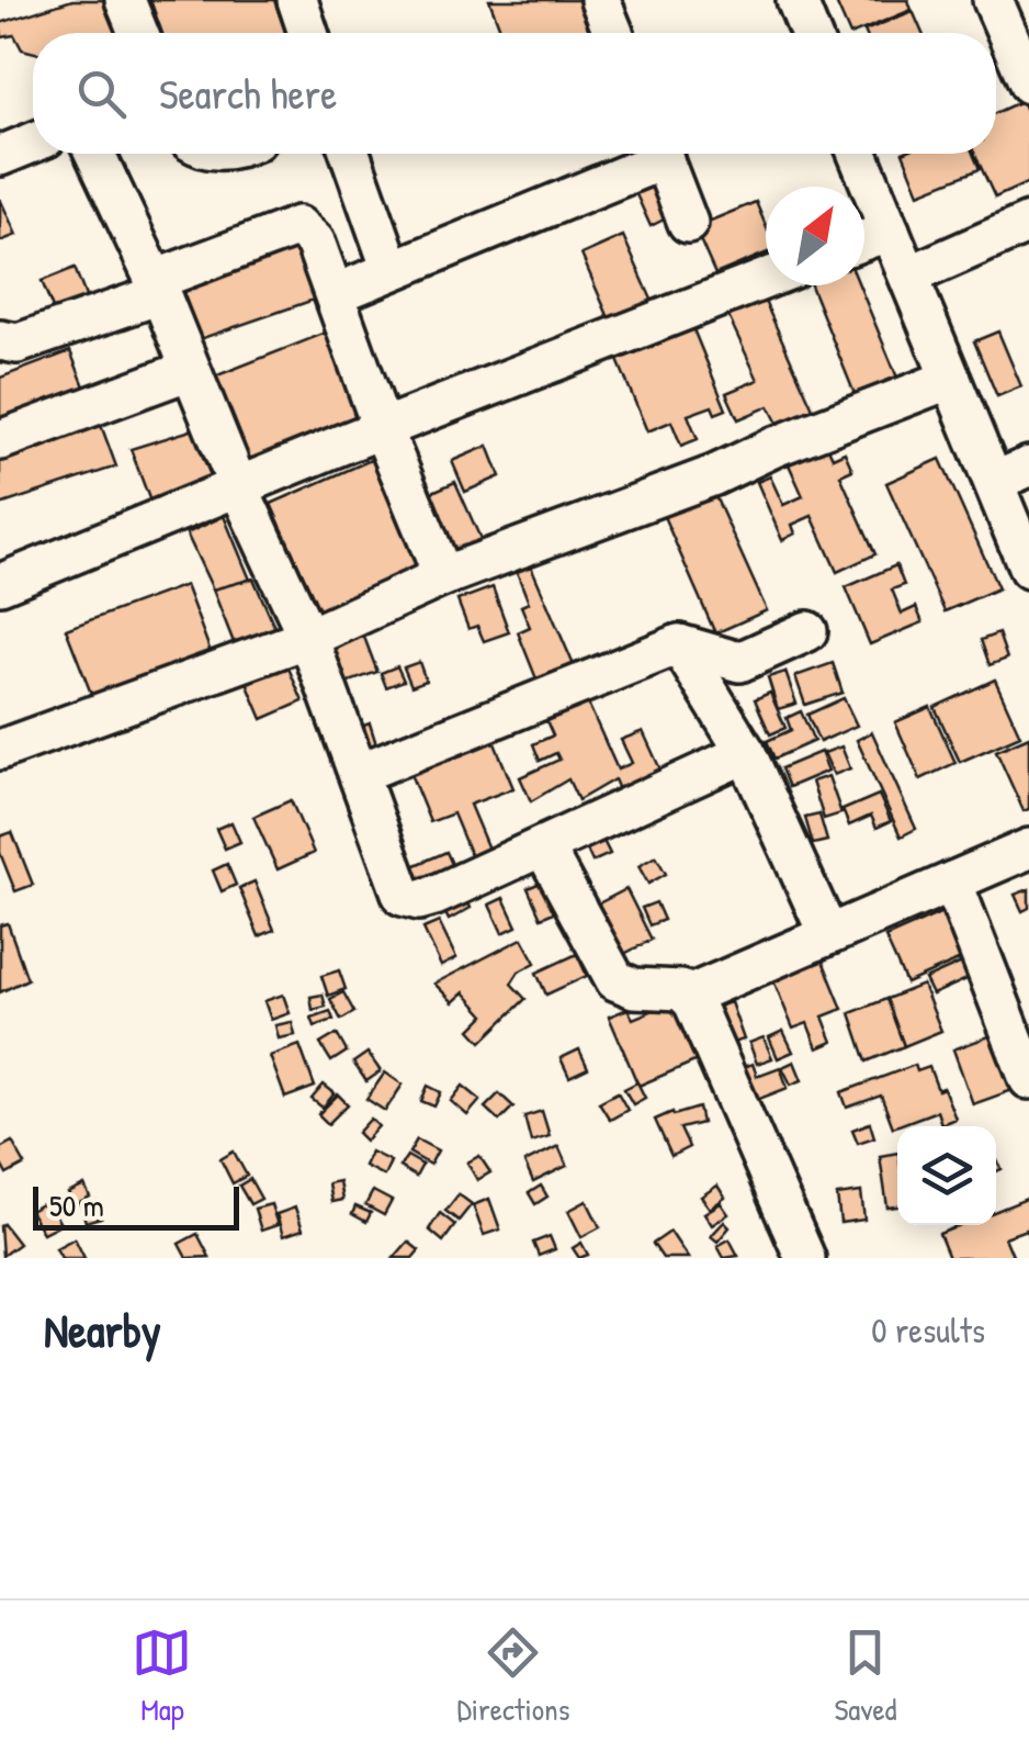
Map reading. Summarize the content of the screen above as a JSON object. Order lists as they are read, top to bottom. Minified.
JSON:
{"scale_bar":"50 m","north":"top right","page":{"search":"Search here","scale":"50 m","heading":["Nearby","0 results"],"nav":["Map","Directions","Saved"]}}
